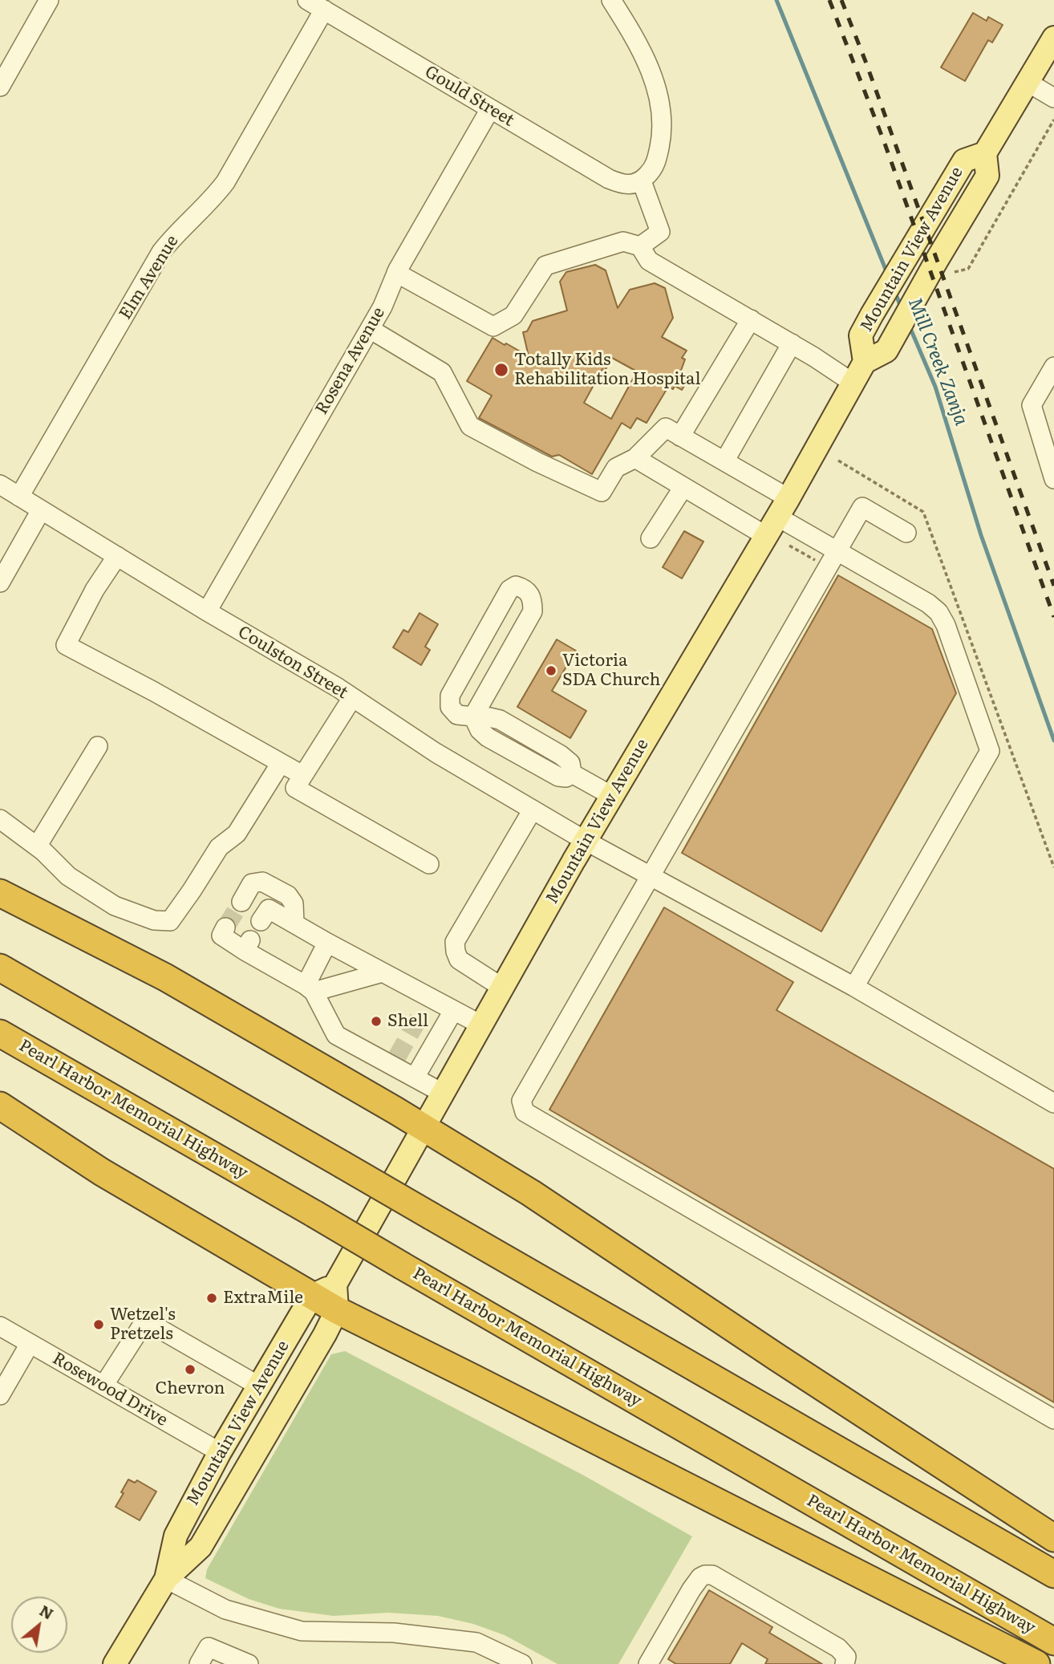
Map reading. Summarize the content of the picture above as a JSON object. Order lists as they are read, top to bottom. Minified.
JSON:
{"streets":{"highway":["Pearl Harbor Memorial Highway"],"main road":["Mountain View Avenue"],"street":["Gould Street","Elm Avenue","Rosena Avenue","Coulston Street","Rosewood Drive"]},"crossings":[["Gould Street","Elm Avenue"],["Gould Street","Rosena Avenue"],["Mountain View Avenue","Coulston Street"],["Mountain View Avenue","Rosewood Drive"],["Elm Avenue","Coulston Street"],["Rosena Avenue","Coulston Street"]],"water":["Mill Creek Zanja"],"places":["Totally Kids Rehabilitation Hospital","Victoria SDA Church","Shell","ExtraMile","Wetzel's Pretzels","Chevron"],"north":"top right"}
